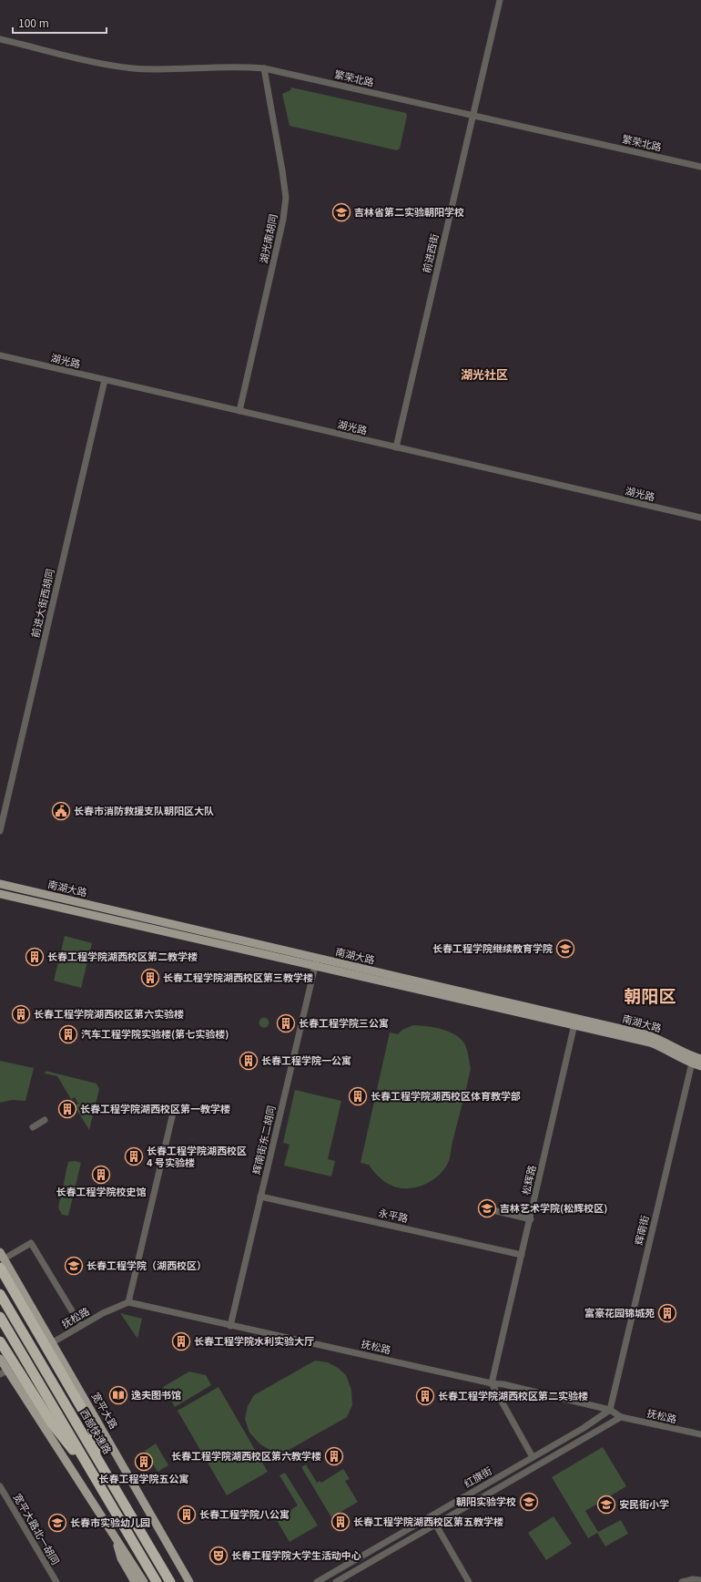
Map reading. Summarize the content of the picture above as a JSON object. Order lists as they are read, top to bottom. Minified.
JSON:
{"streets":{"highway":["西部快速路"],"main road":["南湖大路","宽平大路"],"street":["繁荣北路","湖光南胡同","前进西街","湖光路","前进大街西胡同","辉南街东二胡同","松辉路","永平路","辉南街","抚松路","红旗街","宽平大路北一胡同"]},"crossings":[["繁荣北路","湖光南胡同"],["繁荣北路","前进西街"],["湖光南胡同","湖光路"],["前进西街","湖光路"],["湖光路","前进大街西胡同"],["南湖大路","辉南街东二胡同"],["南湖大路","松辉路"],["南湖大路","辉南街"],["辉南街东二胡同","永平路"],["辉南街东二胡同","抚松路"],["松辉路","永平路"],["松辉路","抚松路"],["辉南街","抚松路"],["辉南街","红旗街"],["抚松路","宽平大路"],["抚松路","红旗街"]],"districts":["湖光社区","朝阳区"],"places":{"school or university":["吉林省第二实验朝阳学校","长春工程学院继续教育学院","吉林艺术学院(松辉校区)","长春工程学院（湖西校区）","朝阳实验学校","安民街小学","长春市实验幼儿园"],"public building":["长春市消防救援支队朝阳区大队"],"building":["长春工程学院湖西校区第二教学楼","长春工程学院湖西校区第三教学楼","长春工程学院湖西校区第六实验楼","长春工程学院三公寓","汽车工程学院实验楼(第七实验楼)","长春工程学院一公寓","长春工程学院湖西校区体育教学部","长春工程学院湖西校区第一教学楼","长春工程学院湖西校区 4 号实验楼","长春工程学院校史馆","富豪花园锦城苑","长春工程学院水利实验大厅","长春工程学院湖西校区第二实验楼","长春工程学院湖西校区第六教学楼","长春工程学院五公寓","长春工程学院八公寓","长春工程学院湖西校区第五教学楼"],"library":["逸夫图书馆"],"theatre":["长春工程学院大学生活动中心"]},"scale_bar":"100 m"}
